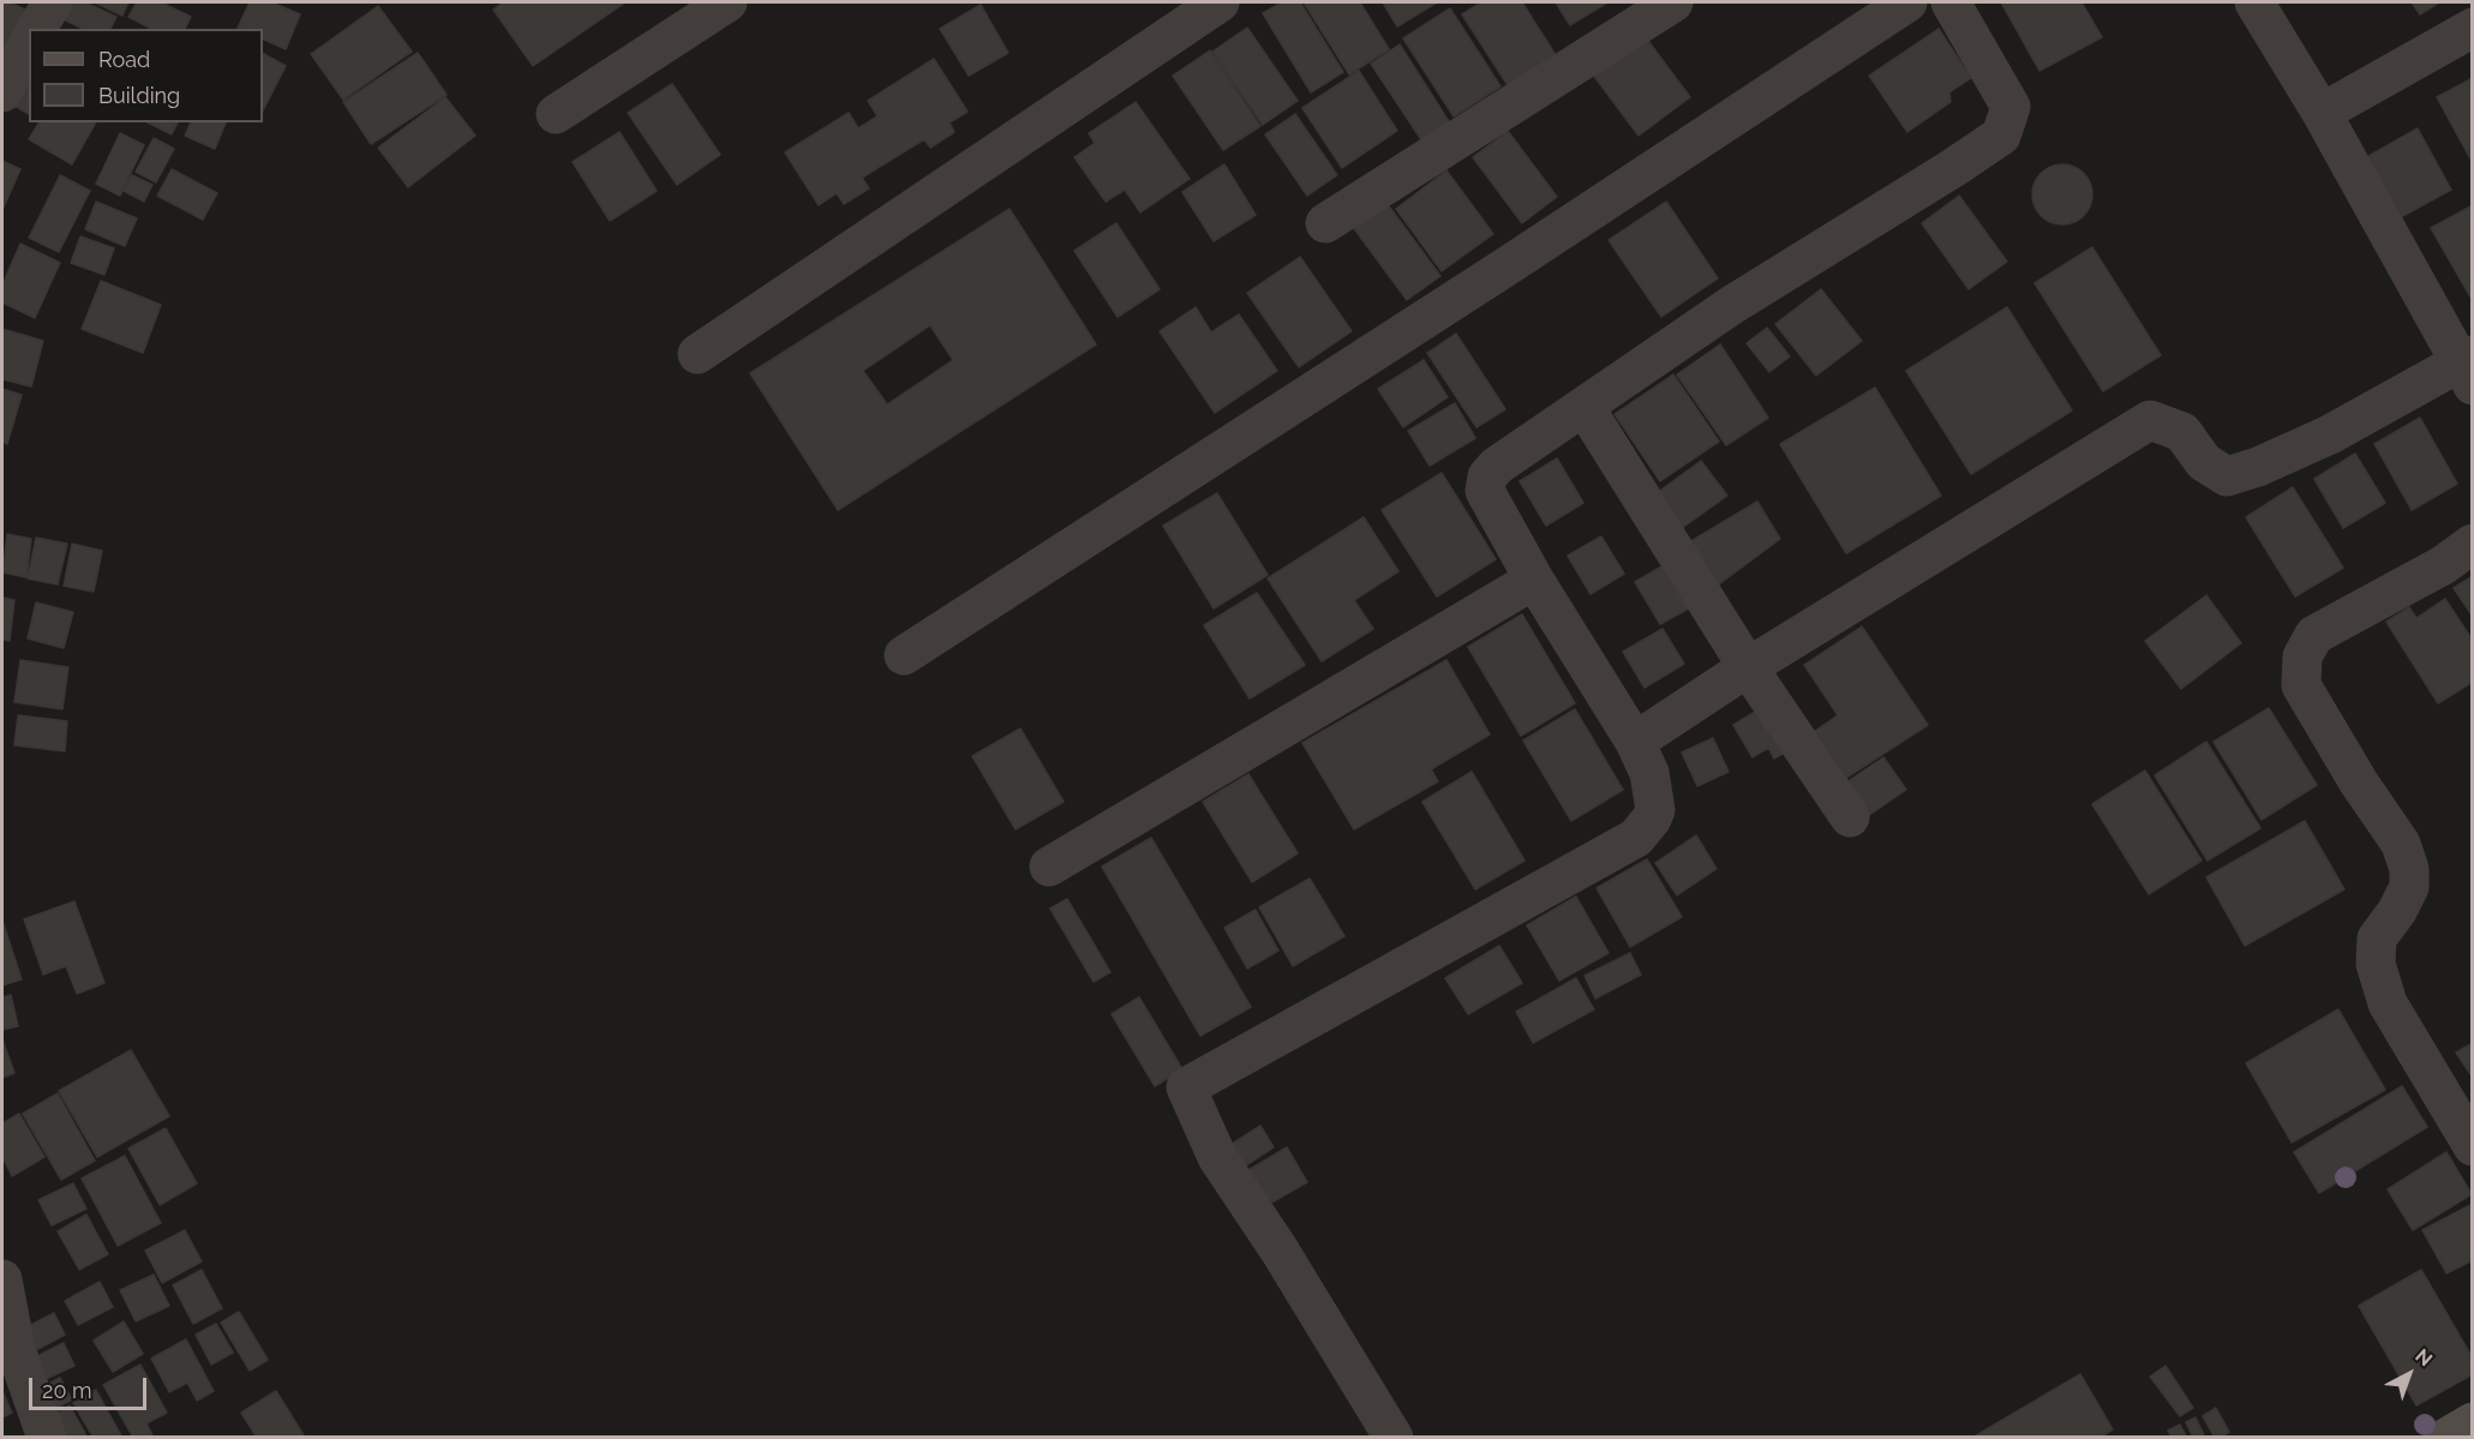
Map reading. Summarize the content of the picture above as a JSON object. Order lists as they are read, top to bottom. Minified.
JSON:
{"legend":["Road","Building"],"scale_bar":"20 m","north":"top right"}
